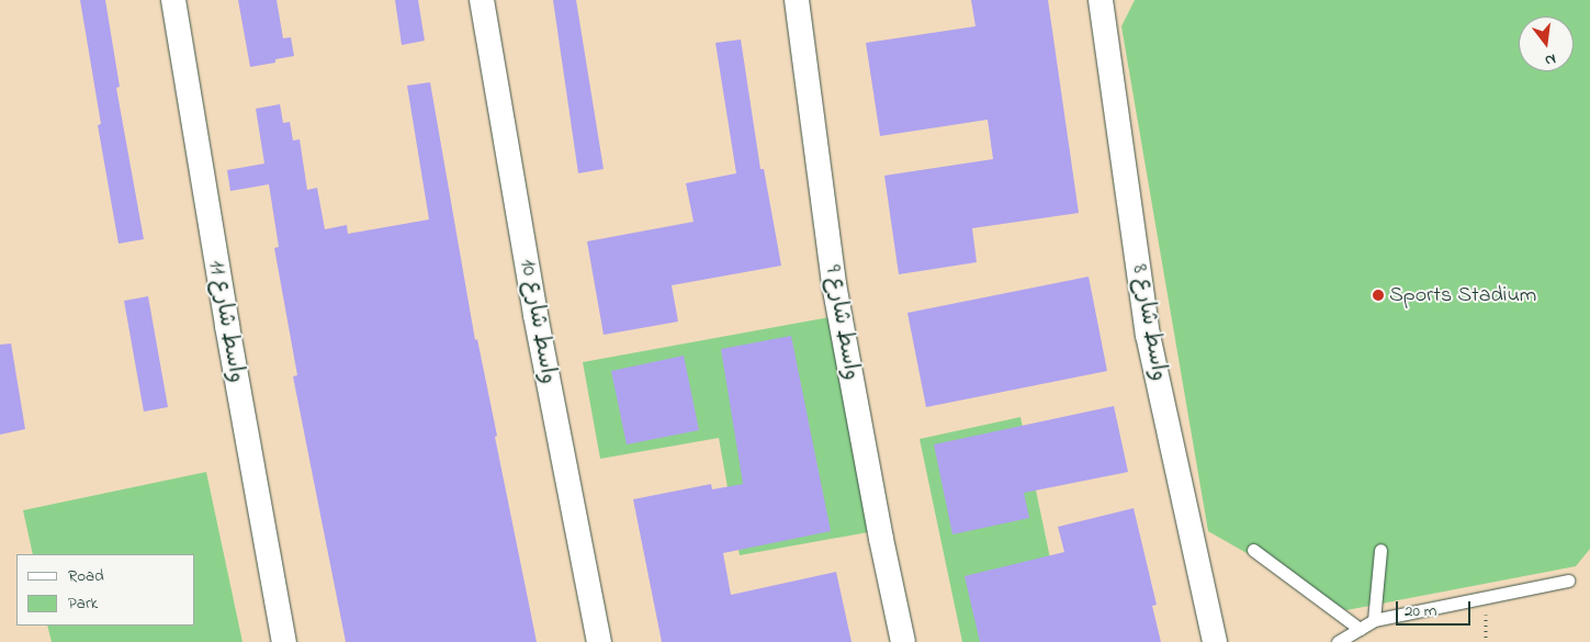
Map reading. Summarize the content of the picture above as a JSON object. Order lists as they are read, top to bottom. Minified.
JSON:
{"streets":{"street":["واسط شارع 11","واسط شارع 10","واسط شارع 9","واسط شارع 8"]},"places":["Sports Stadium"],"legend":["Road","Park"],"scale_bar":"20 m","north":"bottom"}
